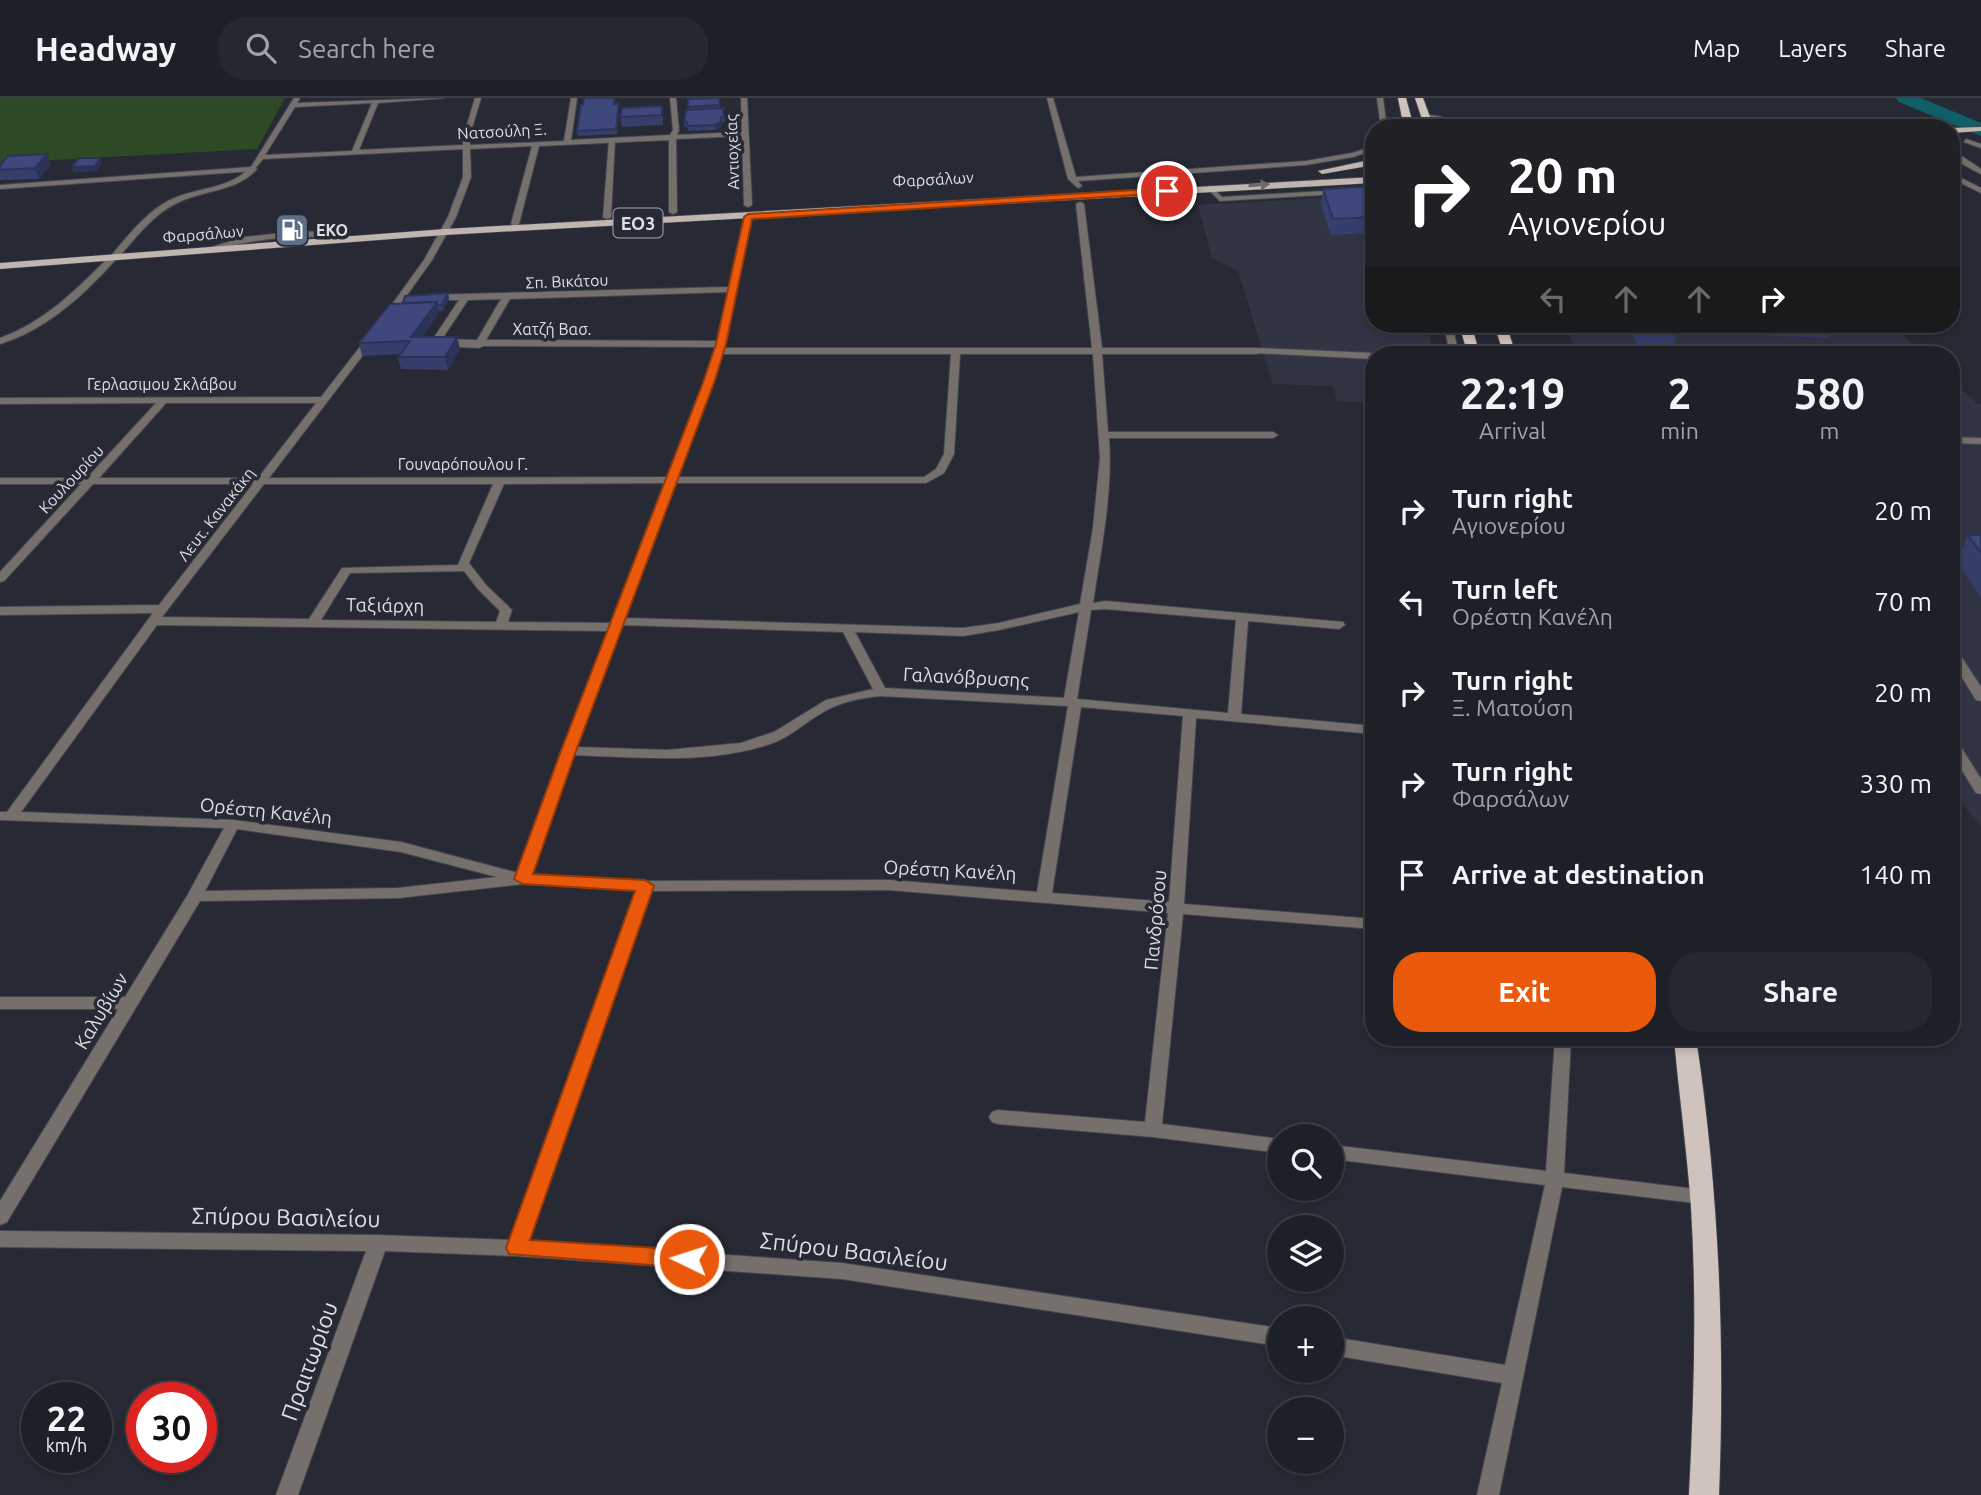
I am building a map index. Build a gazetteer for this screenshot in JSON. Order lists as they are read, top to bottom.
{
  "streets": {
    "main road": ["Φαρσάλων", "ΕΟ3"],
    "street": [
      "Νατσούλη Ξ.",
      "Αντιοχείας",
      "Σπ. Βικάτου",
      "Χατζή Βασ.",
      "Γερλασιμου Σκλάβου",
      "Γουναρόπουλου Γ.",
      "Κουλουρίου",
      "Λευτ. Κανακάκη",
      "Ταξιάρχη",
      "Γαλανόβρυσης",
      "Ορέστη Κανέλη",
      "Πανδρόσου",
      "Καλυβίων",
      "Σπύρου Βασιλείου",
      "Πραιτωρίου"
    ]
  },
  "crossings": [
    ["Νατσούλη Ξ.", "Αντιοχείας"],
    ["Νατσούλη Ξ.", "Λευτ. Κανακάκη"],
    ["Αντιοχείας", "Φαρσάλων"],
    ["Αντιοχείας", "Σπ. Βικάτου"],
    ["Αντιοχείας", "Χατζή Βασ."],
    ["Αντιοχείας", "Γουναρόπουλου Γ."],
    ["Αντιοχείας", "Ταξιάρχη"],
    ["Αντιοχείας", "Γαλανόβρυσης"],
    ["Αντιοχείας", "Ορέστη Κανέλη"],
    ["Φαρσάλων", "Λευτ. Κανακάκη"],
    ["Σπ. Βικάτου", "Χατζή Βασ."],
    ["Χατζή Βασ.", "Γουναρόπουλου Γ."],
    ["Γερλασιμου Σκλάβου", "Κουλουρίου"],
    ["Γερλασιμου Σκλάβου", "Λευτ. Κανακάκη"],
    ["Γουναρόπουλου Γ.", "Κουλουρίου"],
    ["Γουναρόπουλου Γ.", "Λευτ. Κανακάκη"],
    ["Λευτ. Κανακάκη", "Ταξιάρχη"],
    ["Λευτ. Κανακάκη", "Ορέστη Κανέλη"],
    ["Γαλανόβρυσης", "Πανδρόσου"],
    ["Ορέστη Κανέλη", "Πανδρόσου"],
    ["Ορέστη Κανέλη", "Καλυβίων"],
    ["Σπύρου Βασιλείου", "Πραιτωρίου"]
  ],
  "places": {
    "fuel station": ["EKO"]
  },
  "page": {
    "header": "Headway",
    "search": "Search here",
    "nav": ["Map", "Layers", "Share"],
    "turn": ["20 m", "Αγιονερίου"],
    "eta": [
      "22:19",
      "Arrival",
      "2",
      "min",
      "580",
      "m"
    ],
    "list": [
      {
        "name": "Turn right",
        "note": "Αγιονερίου",
        "value": "20 m"
      },
      {
        "name": "Turn left",
        "note": "Ορέστη Κανέλη",
        "value": "70 m"
      },
      {
        "name": "Turn right",
        "note": "Ξ. Ματούση",
        "value": "20 m"
      },
      {
        "name": "Turn right",
        "note": "Φαρσάλων",
        "value": "330 m"
      },
      {
        "name": "Arrive at destination",
        "value": "140 m"
      }
    ],
    "buttons": ["Exit", "Share"],
    "map_buttons": ["+", "−"],
    "speed": "22 km/h",
    "limit": "30"
  }
}
